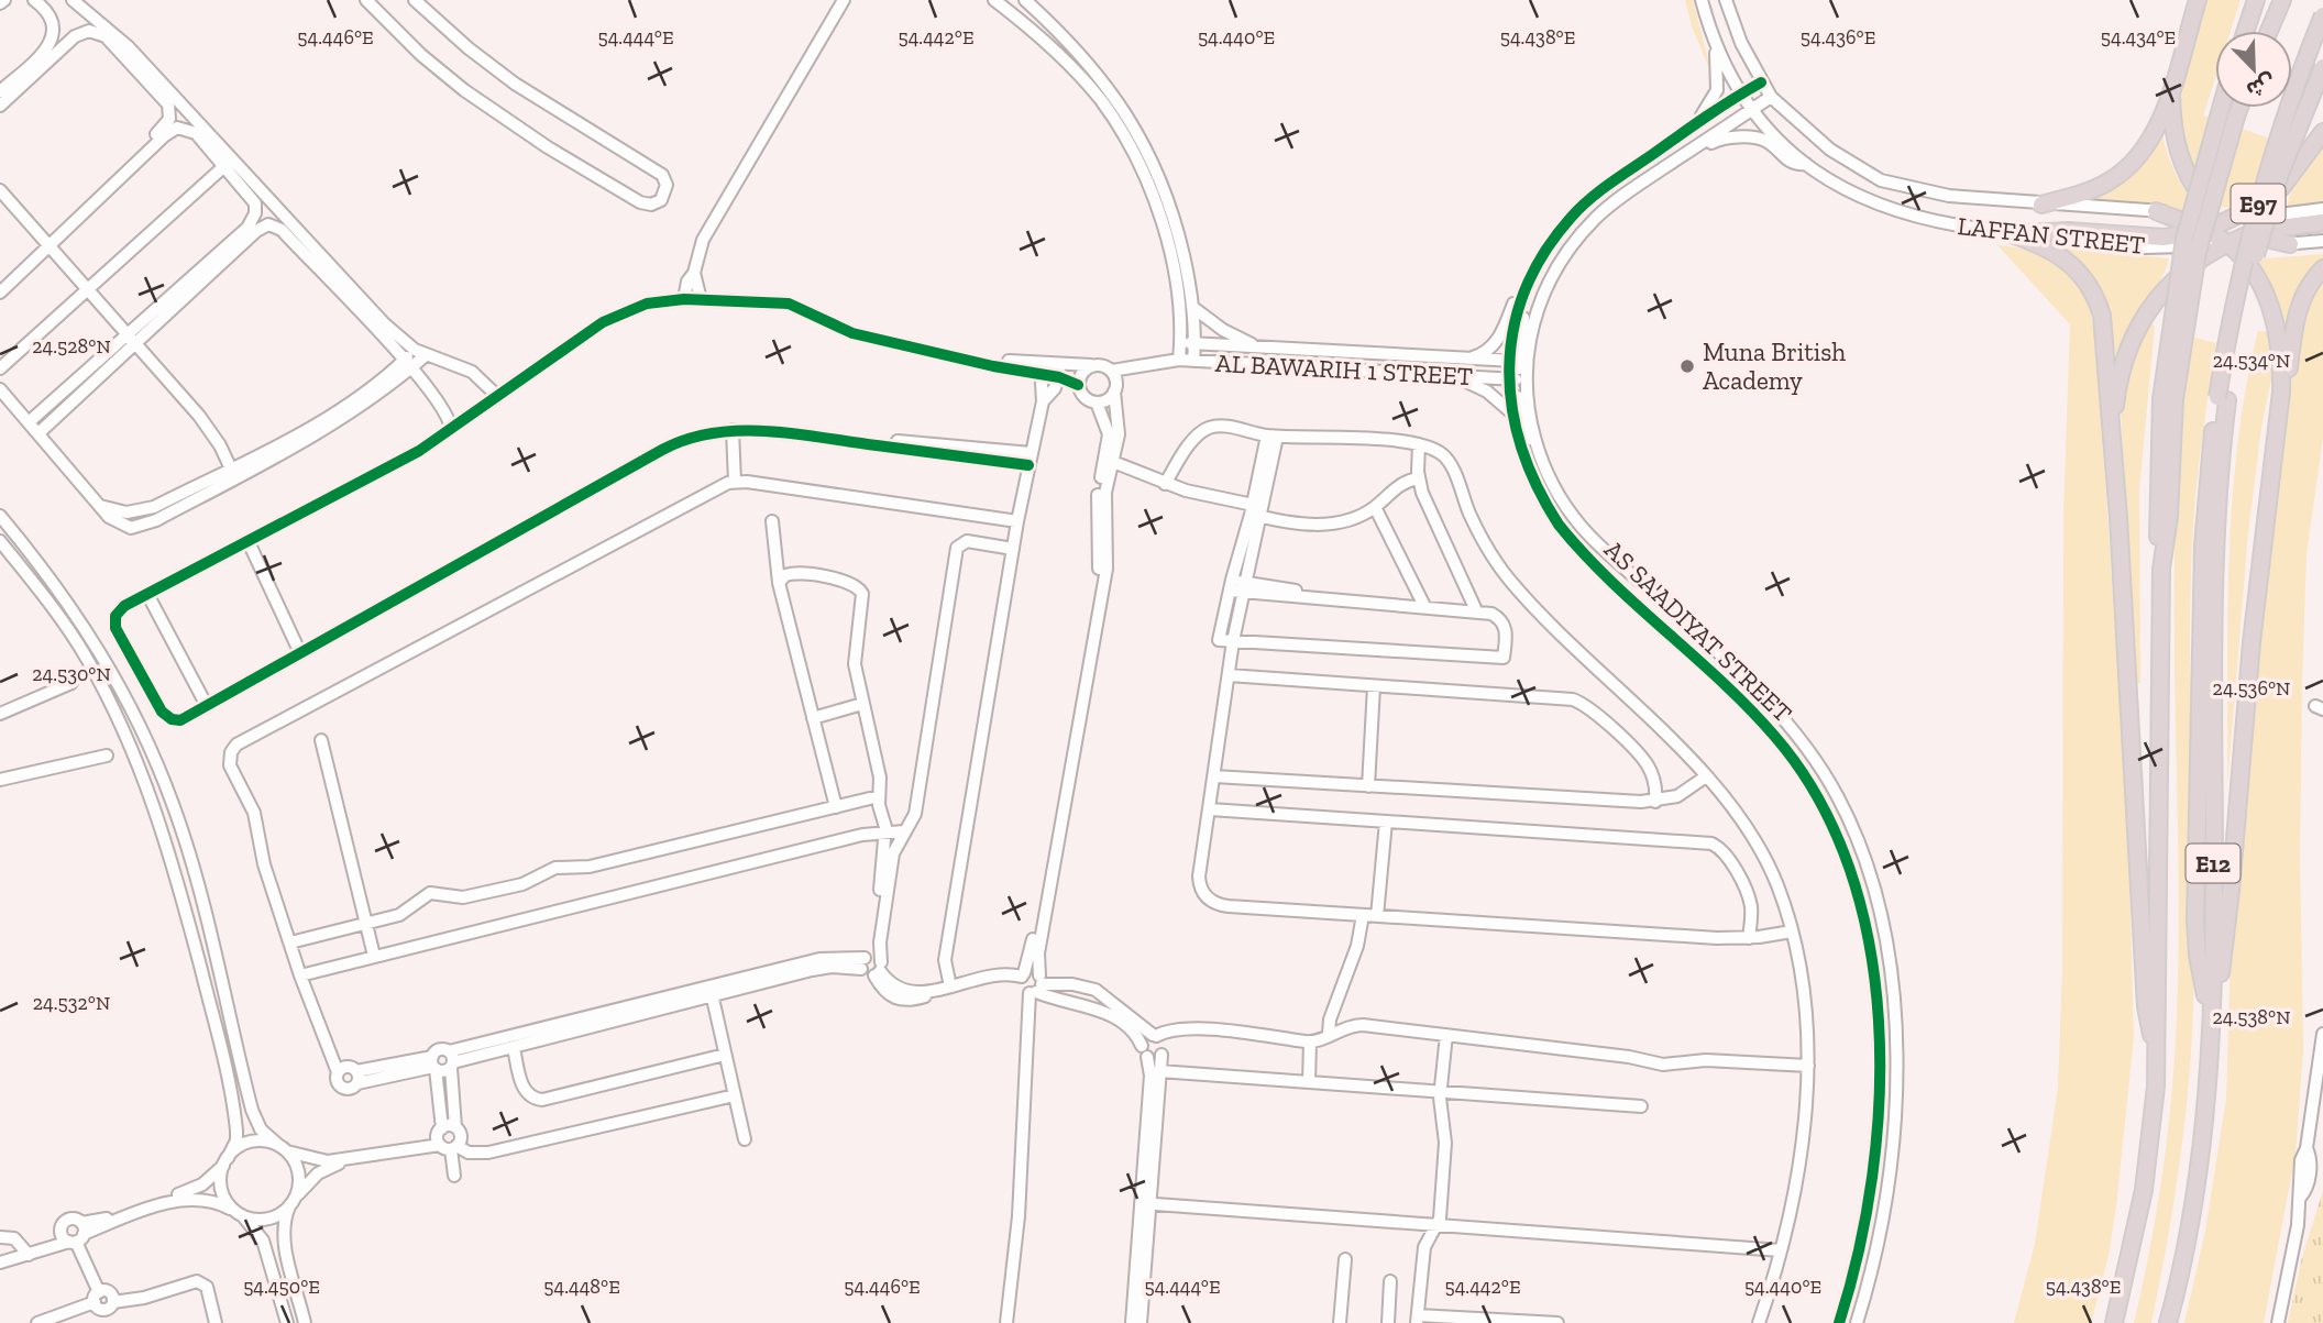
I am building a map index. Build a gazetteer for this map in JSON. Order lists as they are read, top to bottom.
{
  "streets": {
    "highway": ["E97", "E12"],
    "street": ["LAFFAN STREET", "AL BAWARIH 1 STREET", "AS SA'ADIYAT STREET"]
  },
  "crossings": [
    ["E97", "E12"],
    ["LAFFAN STREET", "AS SA'ADIYAT STREET"],
    ["AL BAWARIH 1 STREET", "AS SA'ADIYAT STREET"]
  ],
  "places": ["Muna British Academy"],
  "north": "bottom right",
  "coordinates": [
    "54.446°E",
    "54.444°E",
    "54.442°E",
    "54.440°E",
    "54.438°E",
    "54.436°E",
    "54.434°E",
    "24.528°N",
    "24.534°N",
    "24.530°N",
    "24.536°N",
    "24.532°N",
    "24.538°N",
    "54.450°E",
    "54.448°E"
  ]
}
